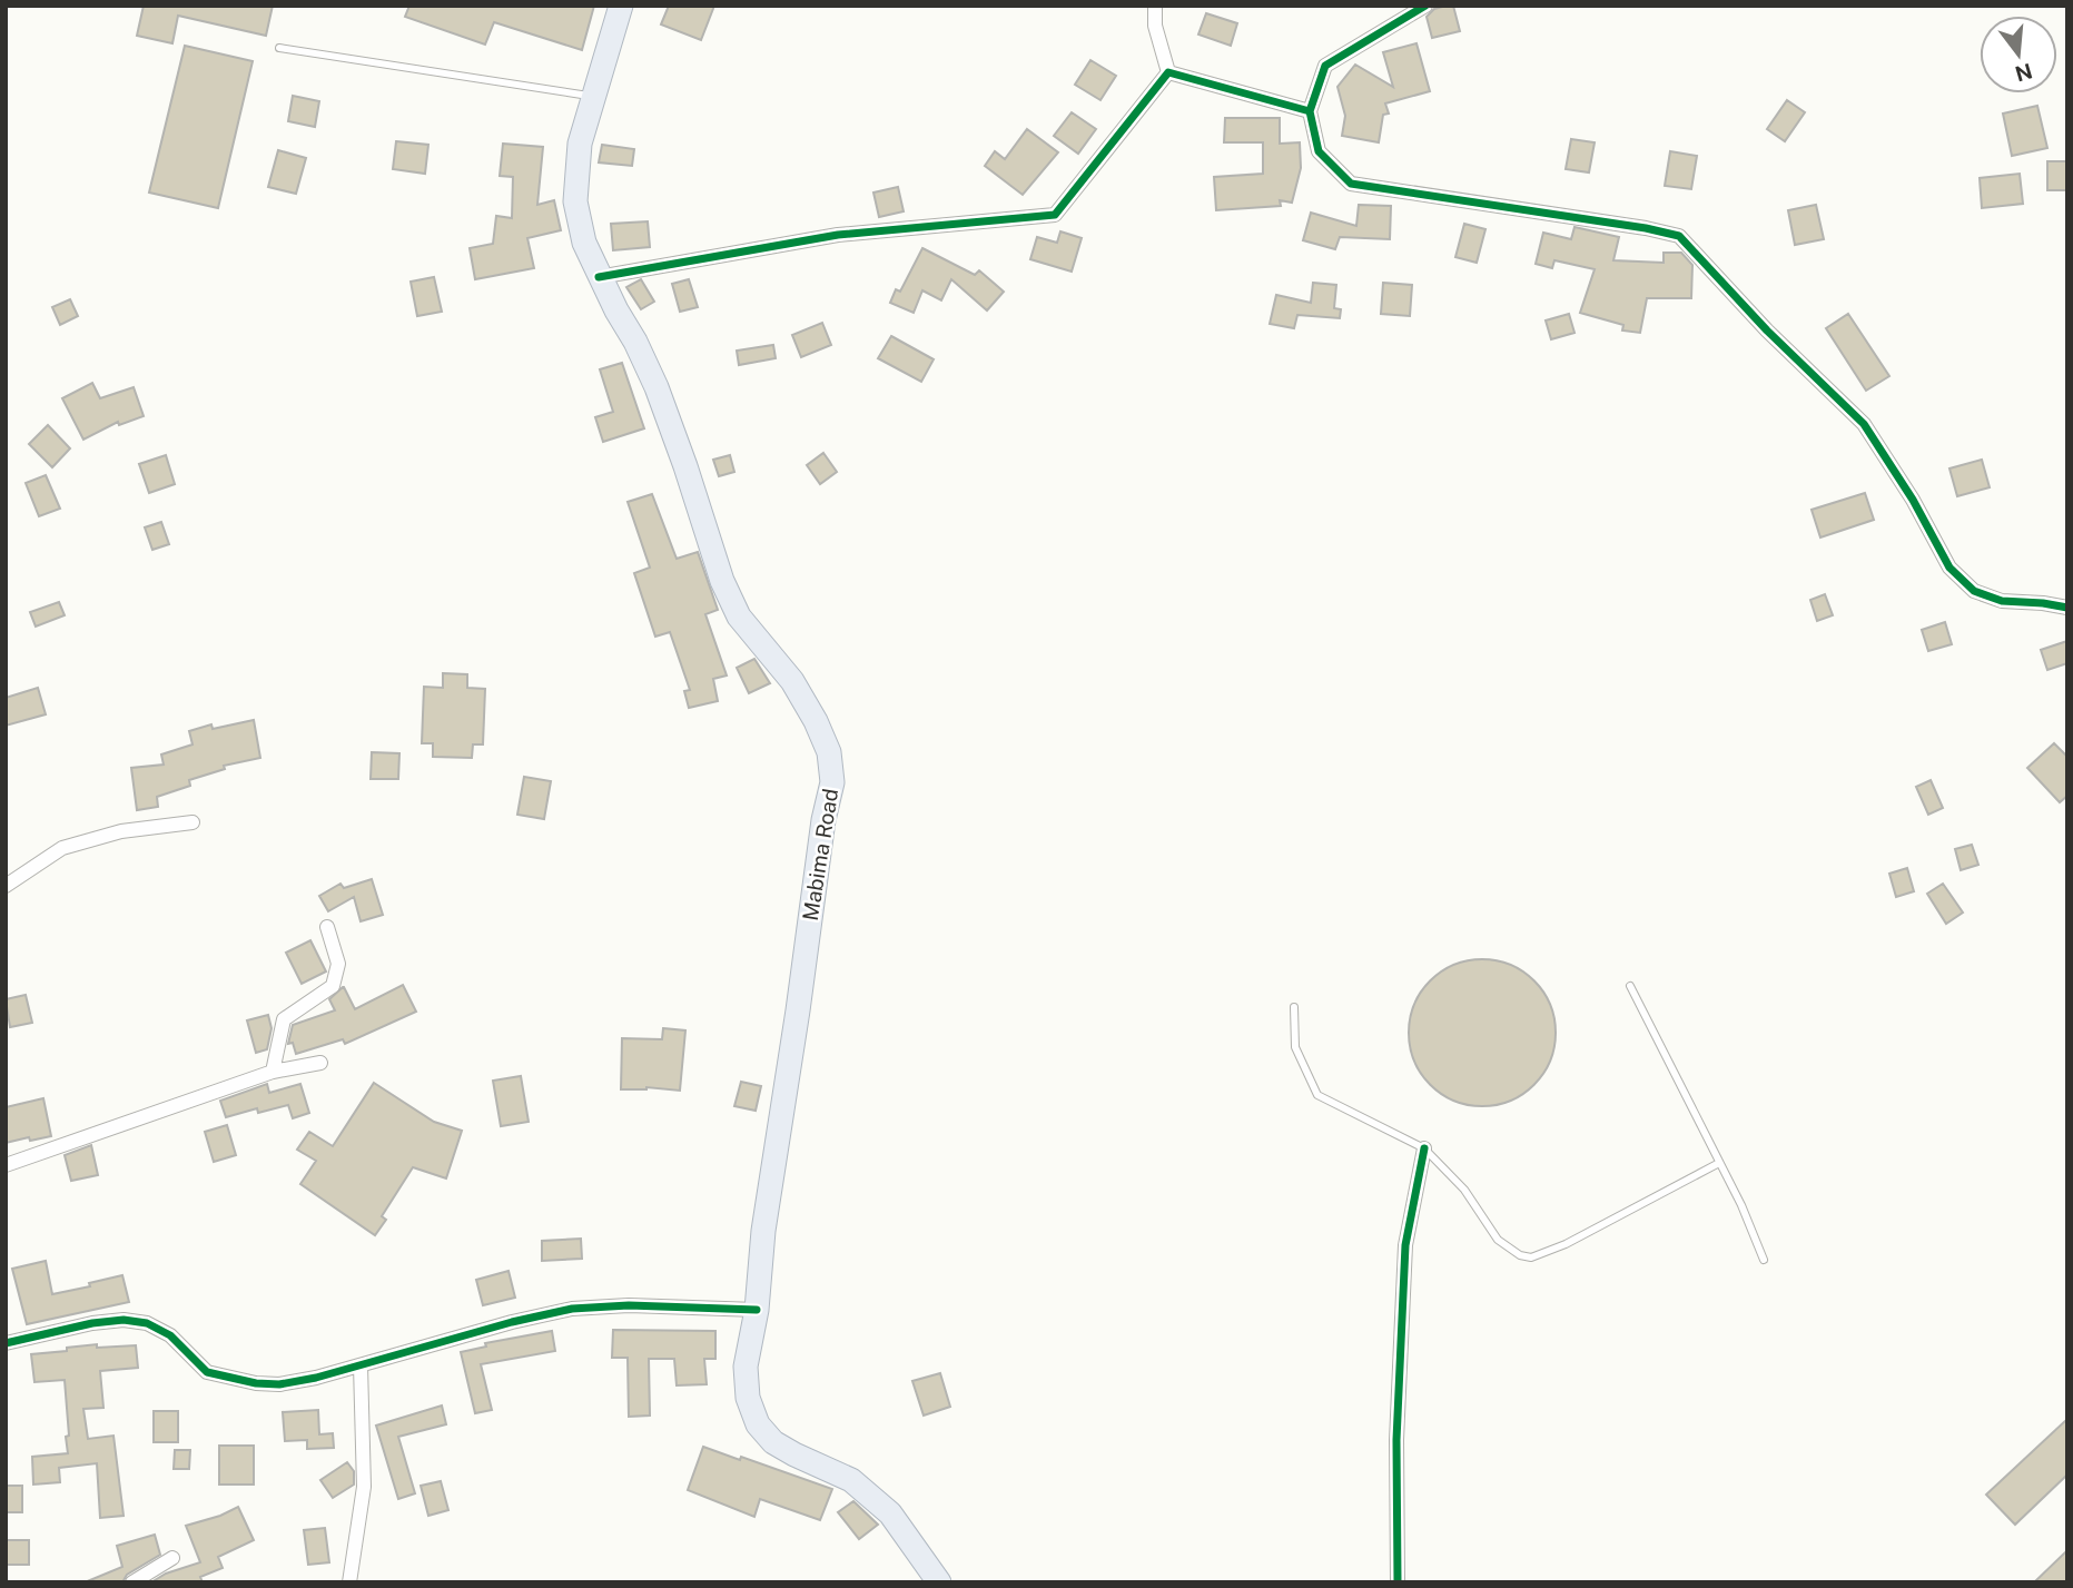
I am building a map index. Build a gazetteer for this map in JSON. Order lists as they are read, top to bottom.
{
  "streets": {
    "main road": ["Mabima Road"]
  },
  "north": "bottom"
}
